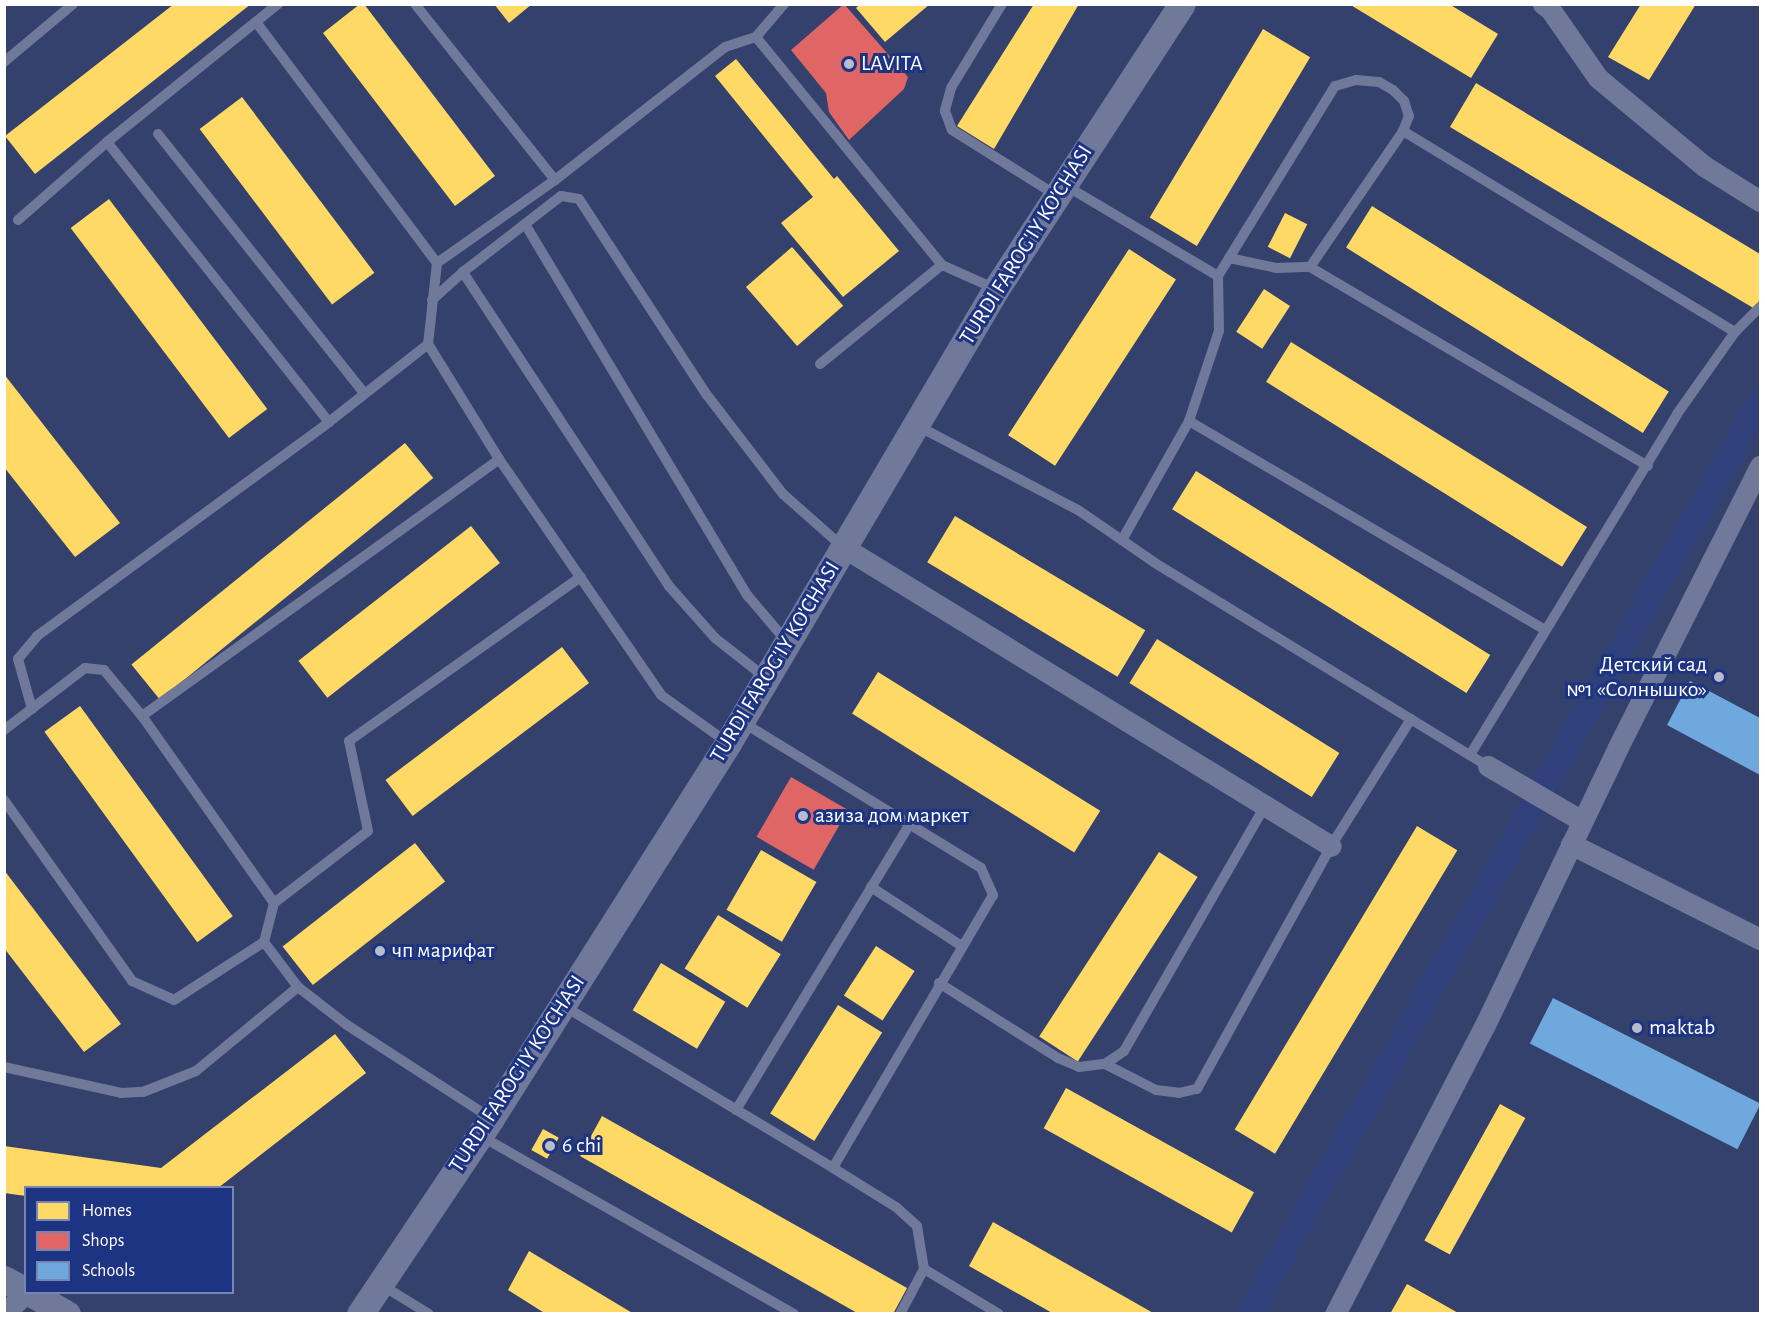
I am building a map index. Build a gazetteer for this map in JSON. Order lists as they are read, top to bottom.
{
  "streets": {
    "street": ["TURDI FAROG'IY KO'CHASI"]
  },
  "places": [
    "LAVITA",
    "Детский сад №1 «Солнышко»",
    "азиза дом маркет",
    "чп марифат",
    "maktab",
    "6 chi"
  ],
  "legend": ["Homes", "Shops", "Schools"]
}
